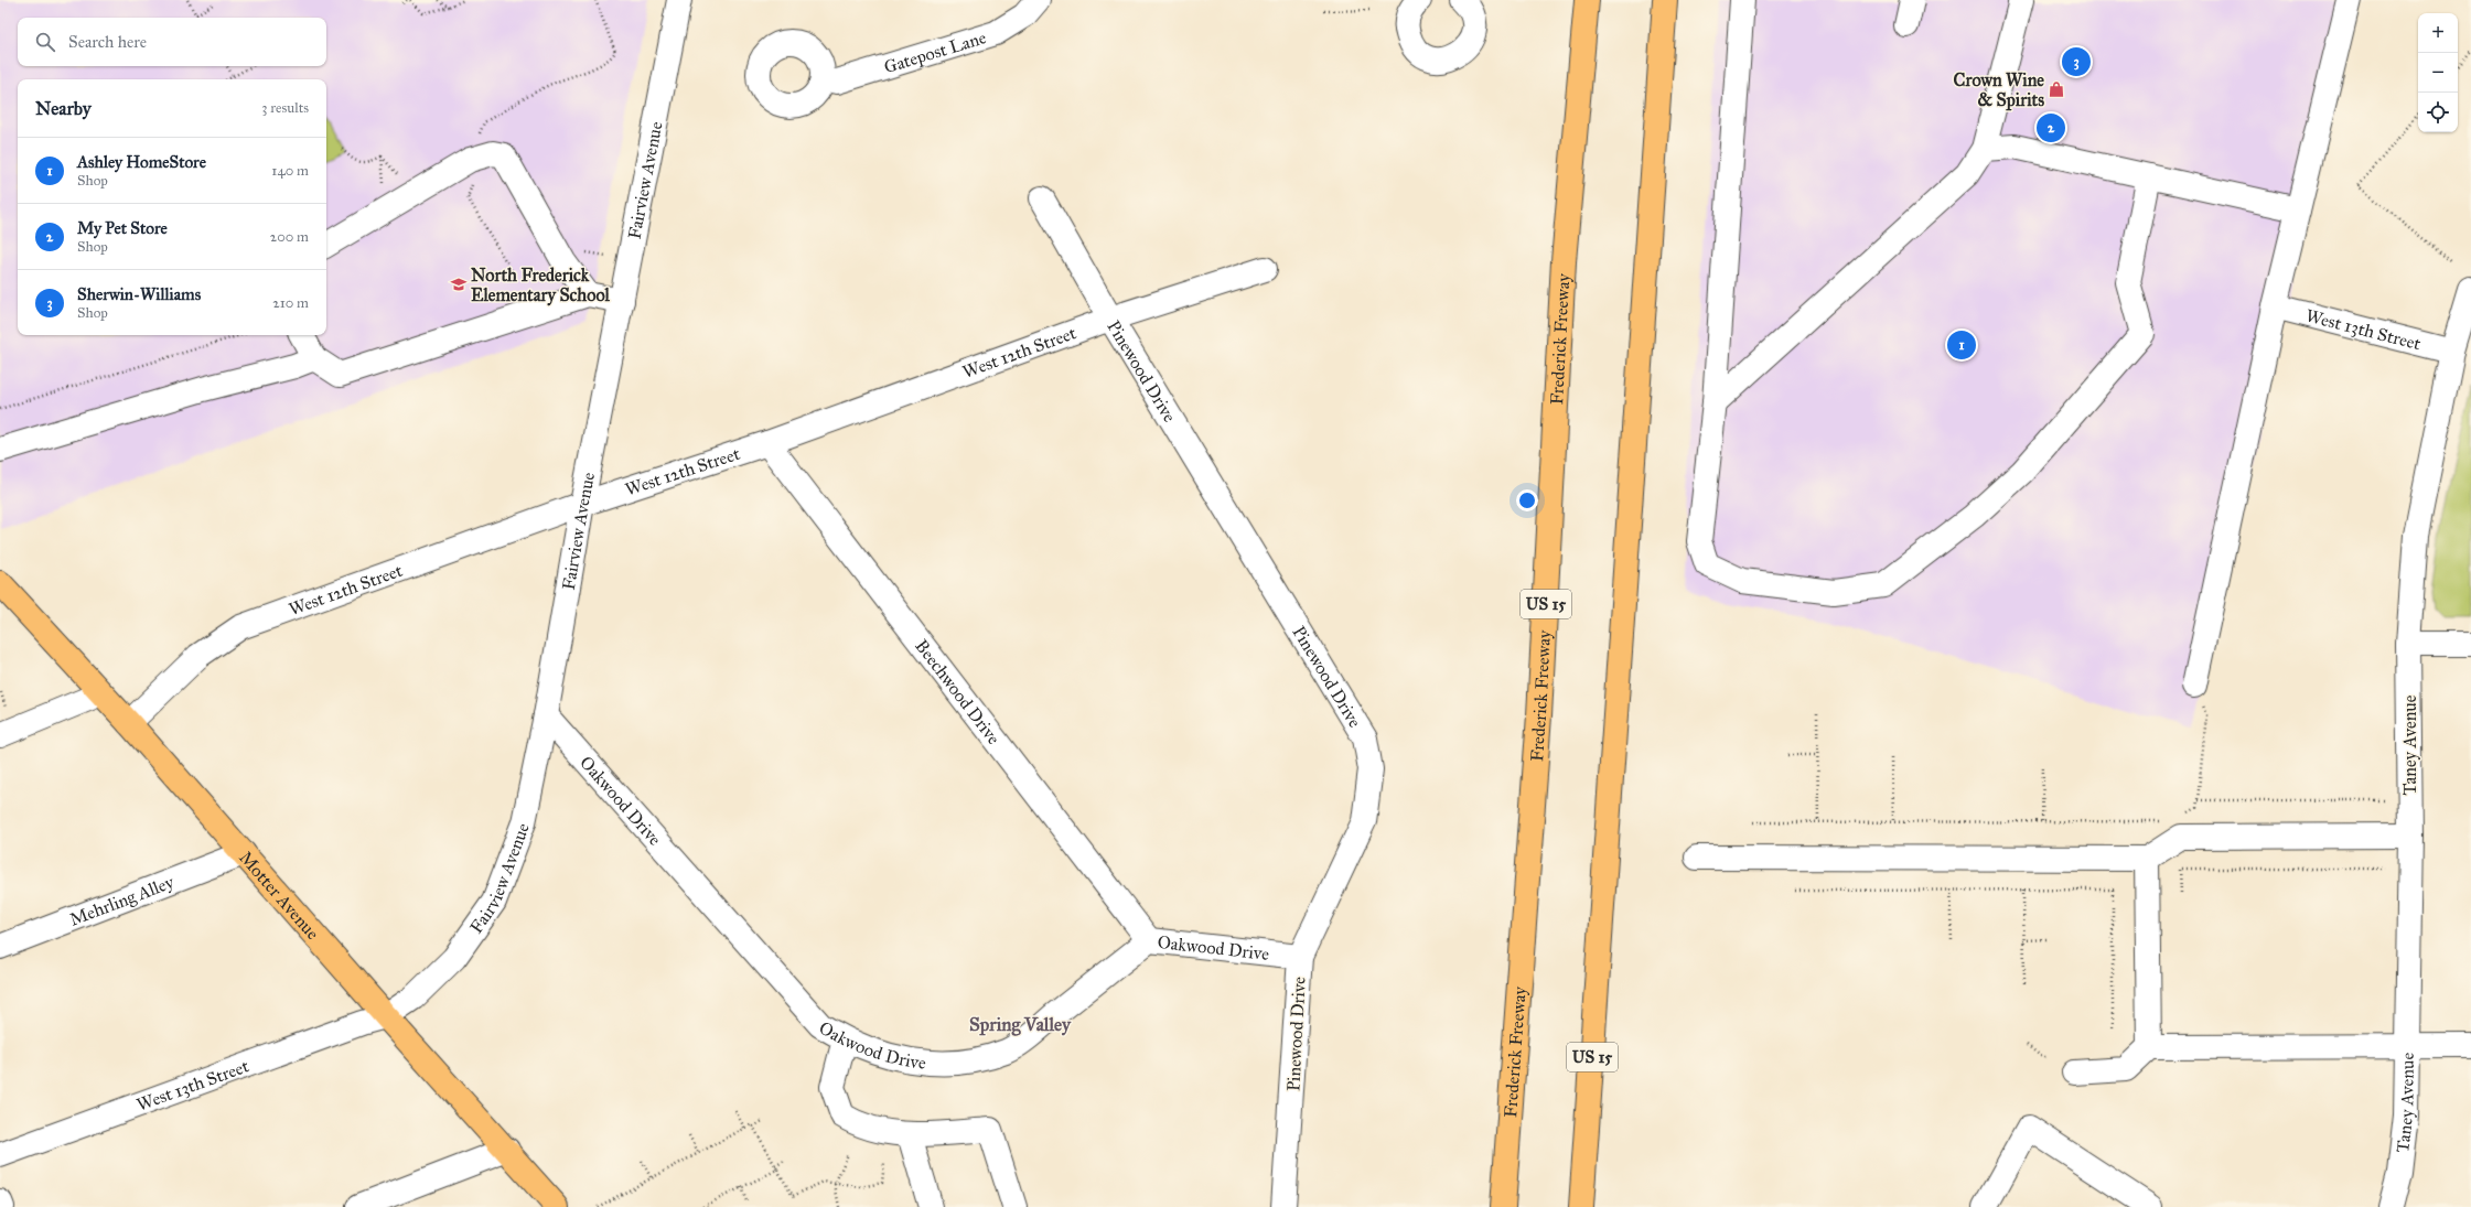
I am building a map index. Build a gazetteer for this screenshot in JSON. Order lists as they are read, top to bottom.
{
  "streets": {
    "main road": ["Frederick Freeway", "US 15", "Motter Avenue"],
    "street": [
      "Gatepost Lane",
      "Fairview Avenue",
      "West 13th Street",
      "West 12th Street",
      "Pinewood Drive",
      "Beechwood Drive",
      "Taney Avenue",
      "Oakwood Drive",
      "Mehrling Alley"
    ]
  },
  "crossings": [
    ["Fairview Avenue", "West 13th Street"],
    ["Fairview Avenue", "West 12th Street"],
    ["Fairview Avenue", "Oakwood Drive"],
    ["Fairview Avenue", "Motter Avenue"],
    ["West 13th Street", "Taney Avenue"],
    ["West 13th Street", "Motter Avenue"],
    ["West 12th Street", "Pinewood Drive"],
    ["West 12th Street", "Beechwood Drive"],
    ["West 12th Street", "Motter Avenue"],
    ["Pinewood Drive", "Oakwood Drive"],
    ["Beechwood Drive", "Oakwood Drive"],
    ["Motter Avenue", "Mehrling Alley"]
  ],
  "districts": ["Spring Valley"],
  "places": {
    "shop": ["Crown Wine & Spirits"],
    "school or university": ["North Frederick Elementary School"]
  },
  "page": {
    "map_buttons": ["+", "−"],
    "search": "Search here",
    "pins": ["3", "2", "1"],
    "heading": ["Nearby", "3 results"],
    "list": [
      {
        "mark": "1",
        "name": "Ashley HomeStore",
        "note": "Shop",
        "value": "140 m"
      },
      {
        "mark": "2",
        "name": "My Pet Store",
        "note": "Shop",
        "value": "200 m"
      },
      {
        "mark": "3",
        "name": "Sherwin-Williams",
        "note": "Shop",
        "value": "210 m"
      }
    ]
  }
}
